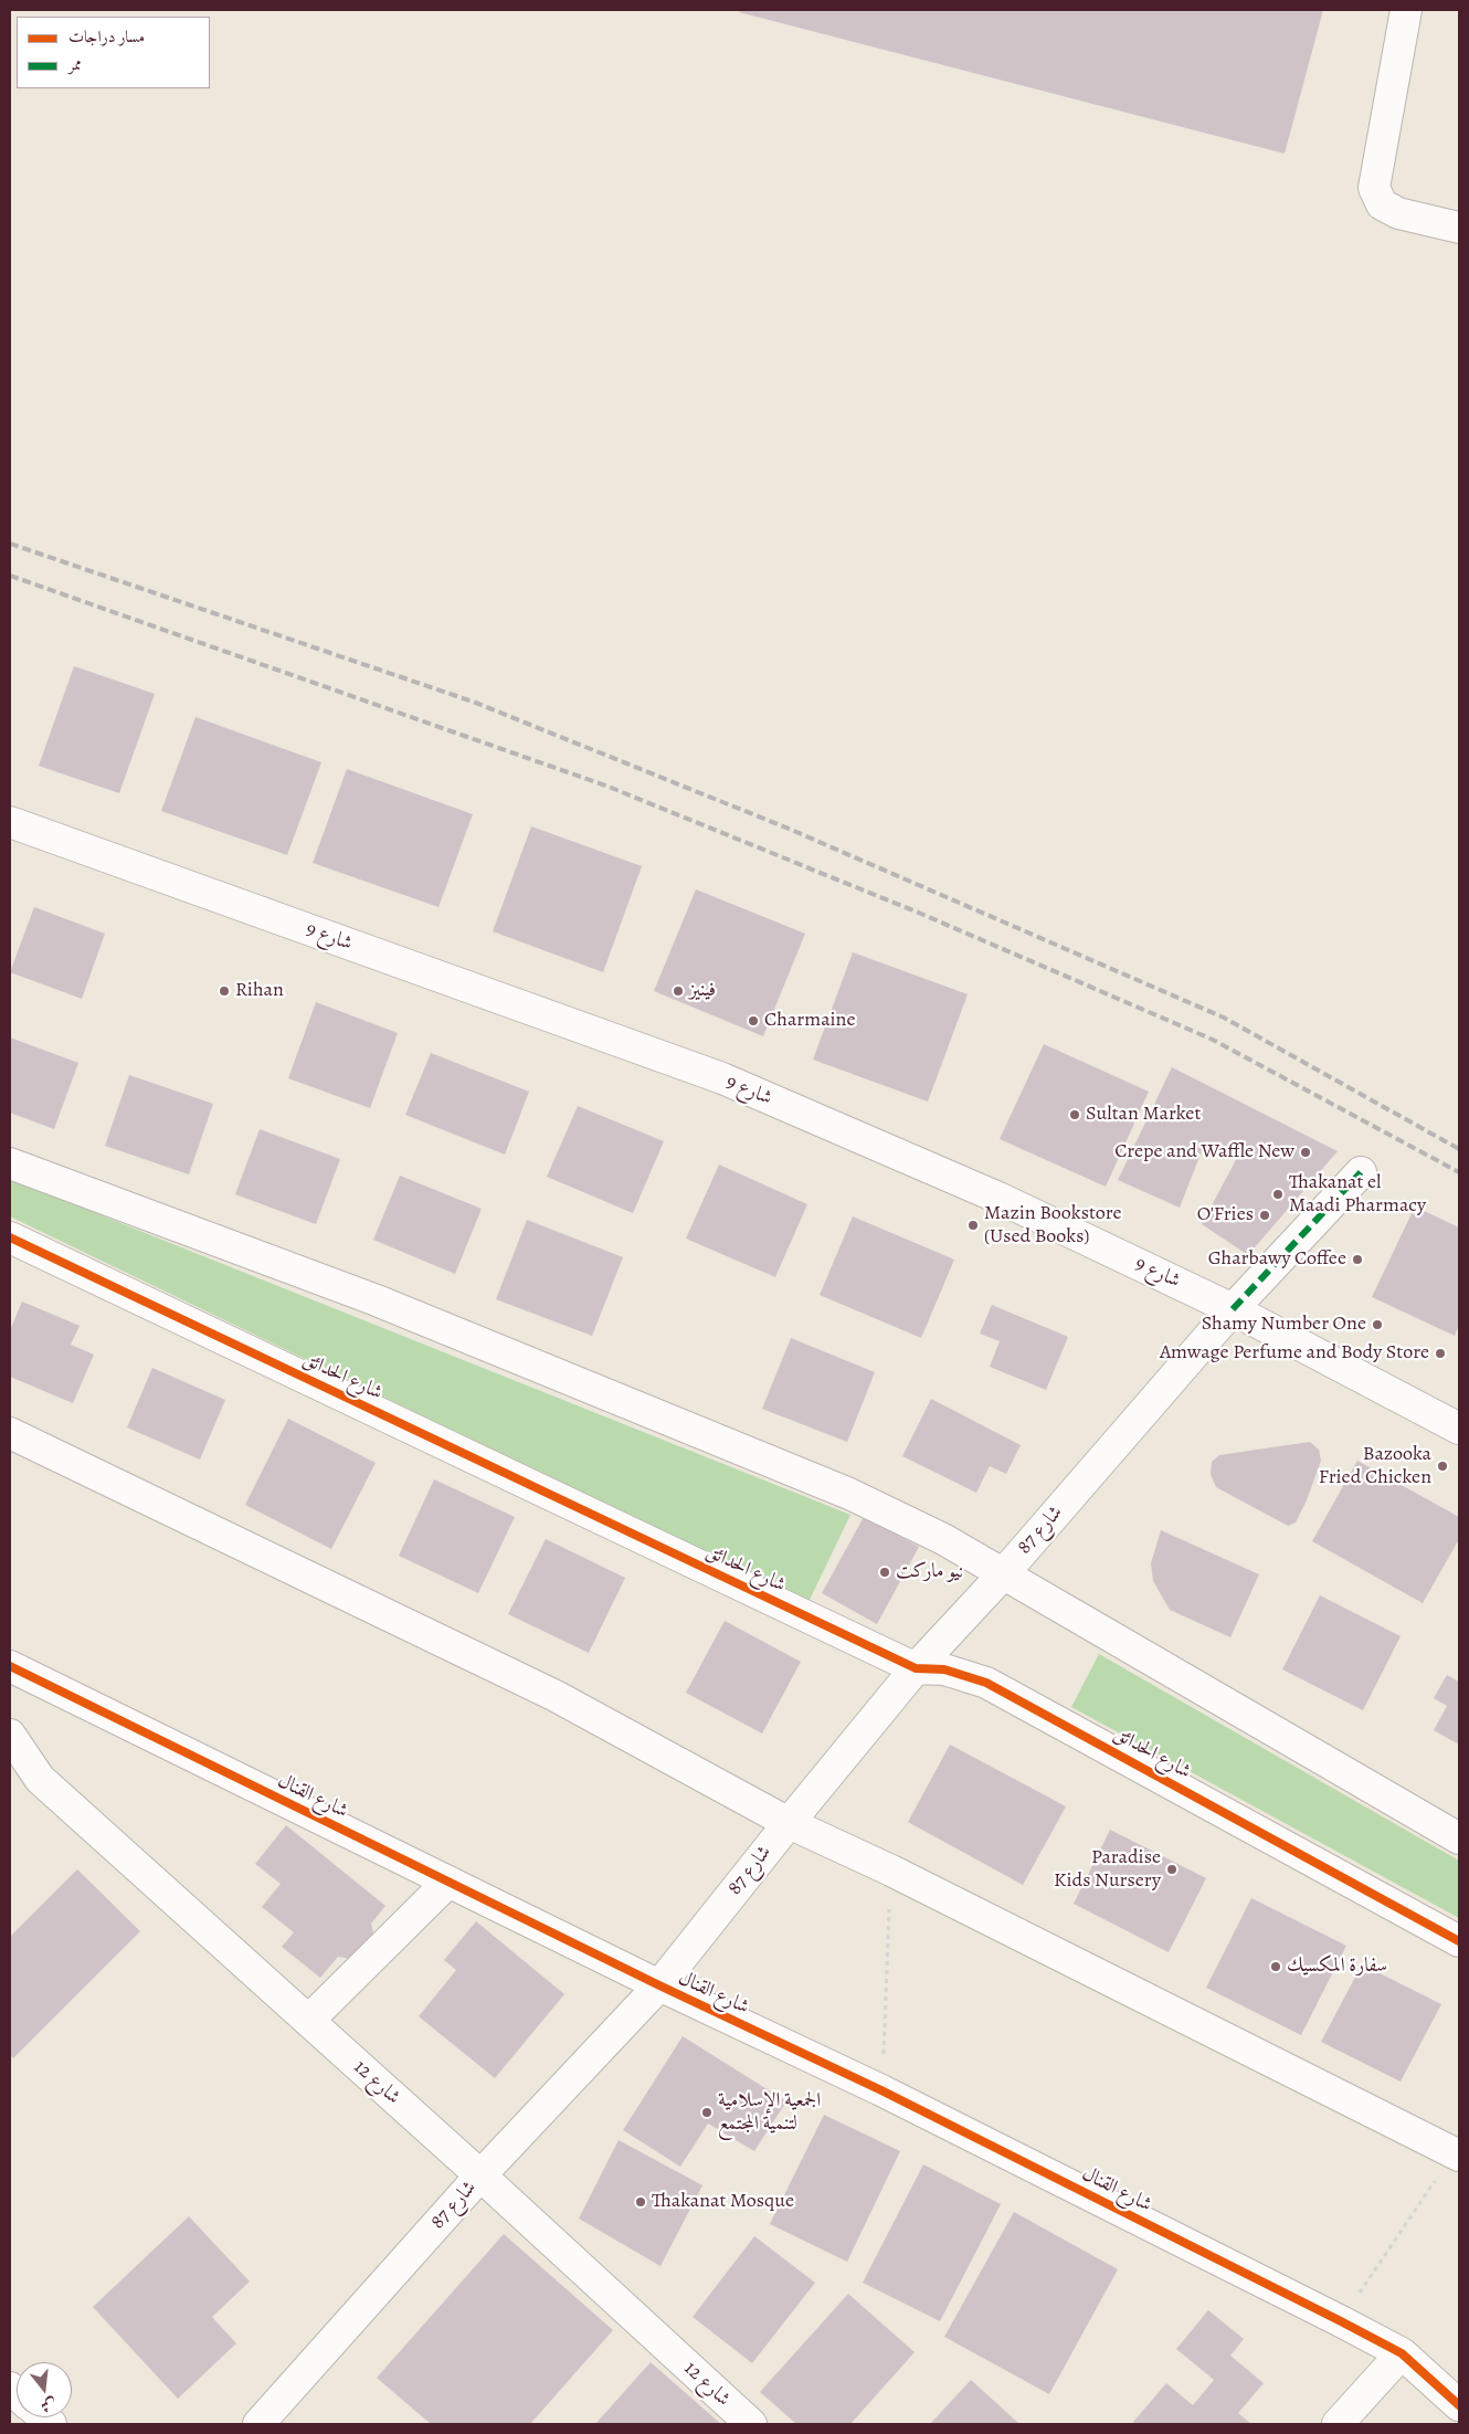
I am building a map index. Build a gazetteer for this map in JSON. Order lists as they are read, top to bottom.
{
  "streets": {
    "street": [
      "شارع 9",
      "شارع الحدائق",
      "شارع 87",
      "شارع القنال",
      "شارع 12"
    ]
  },
  "crossings": [
    ["شارع 9", "شارع 87"],
    ["شارع الحدائق", "شارع 87"],
    ["شارع 87", "شارع القنال"],
    ["شارع 87", "شارع 12"]
  ],
  "places": [
    "Rihan",
    "فينيز",
    "Charmaine",
    "Sultan Market",
    "Crepe and Waffle New",
    "Thakanat el Maadi Pharmacy",
    "O'Fries",
    "Mazin Bookstore (Used Books)",
    "Gharbawy Coffee",
    "Shamy Number One",
    "Amwage Perfume and Body Store",
    "Bazooka Fried Chicken",
    "نيو ماركت",
    "Paradise Kids Nursery",
    "سفارة المكسيك",
    "الجمعية الإسلامية لتنمية المجتمع",
    "Thakanat Mosque"
  ],
  "legend": ["مسار دراجات", "ممر"],
  "north": "bottom"
}
